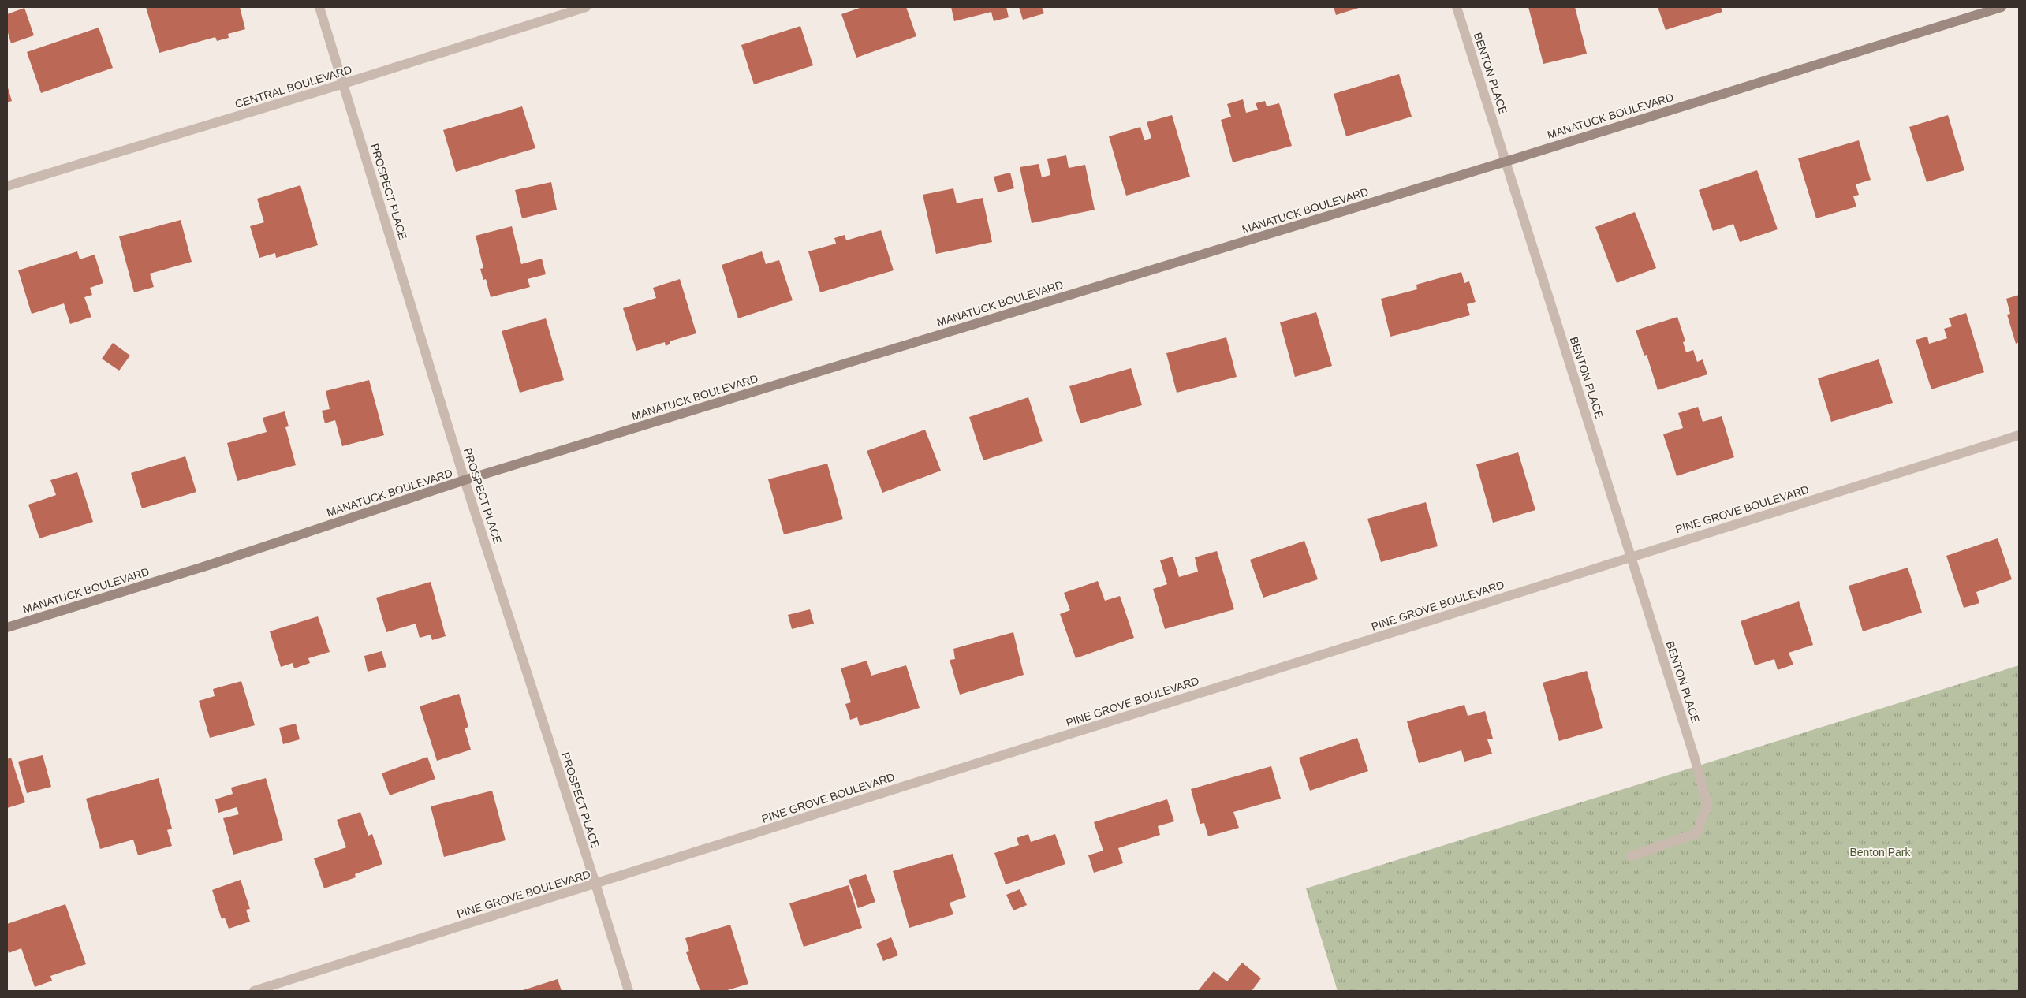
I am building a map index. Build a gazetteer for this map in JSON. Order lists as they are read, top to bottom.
{
  "streets": {
    "street": [
      "BENTON PLACE",
      "CENTRAL BOULEVARD",
      "MANATUCK BOULEVARD",
      "PROSPECT PLACE",
      "PINE GROVE BOULEVARD"
    ]
  },
  "crossings": [
    ["BENTON PLACE", "MANATUCK BOULEVARD"],
    ["BENTON PLACE", "PINE GROVE BOULEVARD"],
    ["CENTRAL BOULEVARD", "PROSPECT PLACE"],
    ["MANATUCK BOULEVARD", "PROSPECT PLACE"],
    ["PROSPECT PLACE", "PINE GROVE BOULEVARD"]
  ],
  "parks": ["Benton Park"]
}
